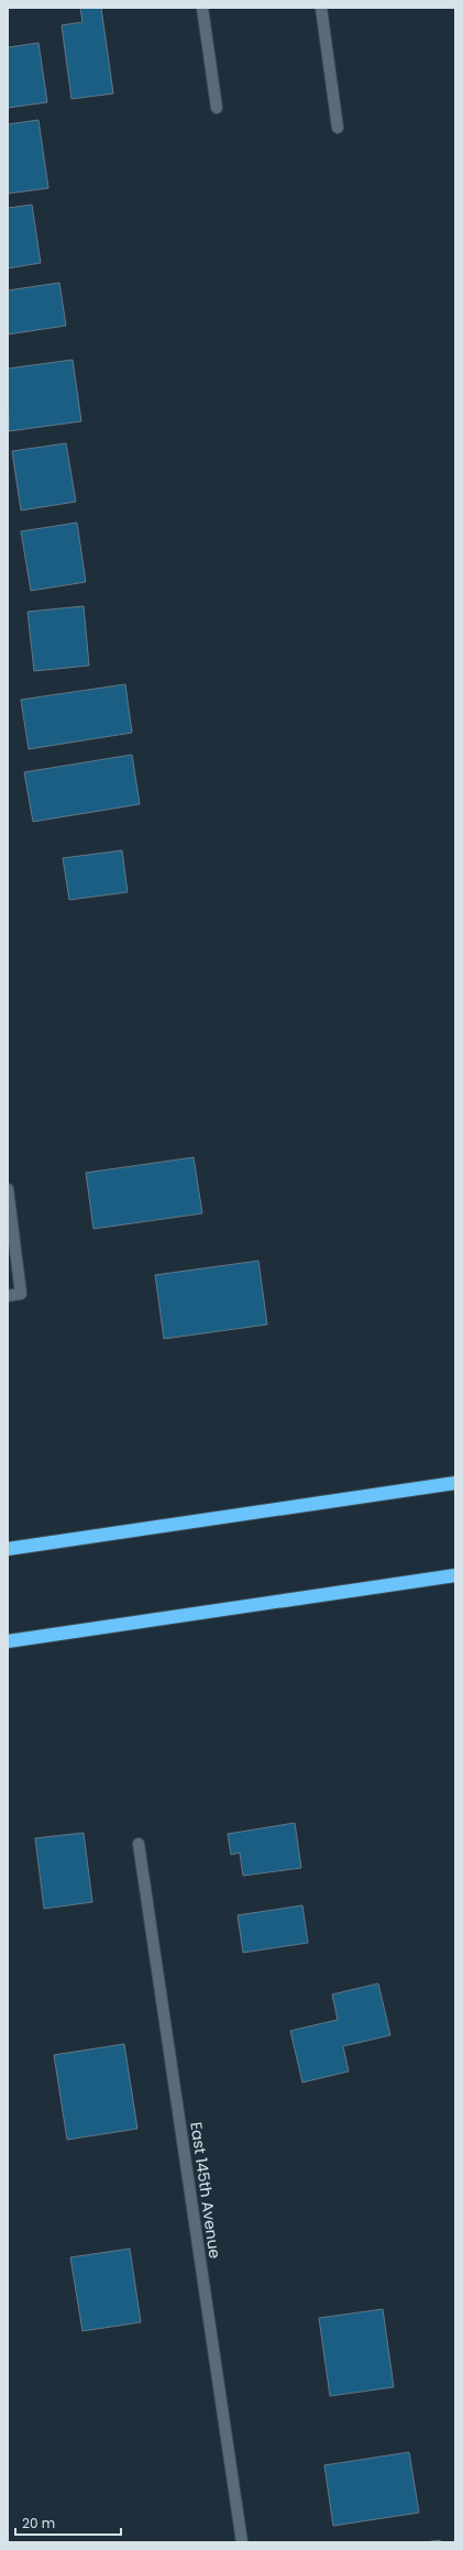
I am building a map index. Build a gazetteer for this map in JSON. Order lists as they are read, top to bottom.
{
  "streets": {
    "street": ["East 145th Avenue"]
  },
  "scale_bar": "20 m"
}
